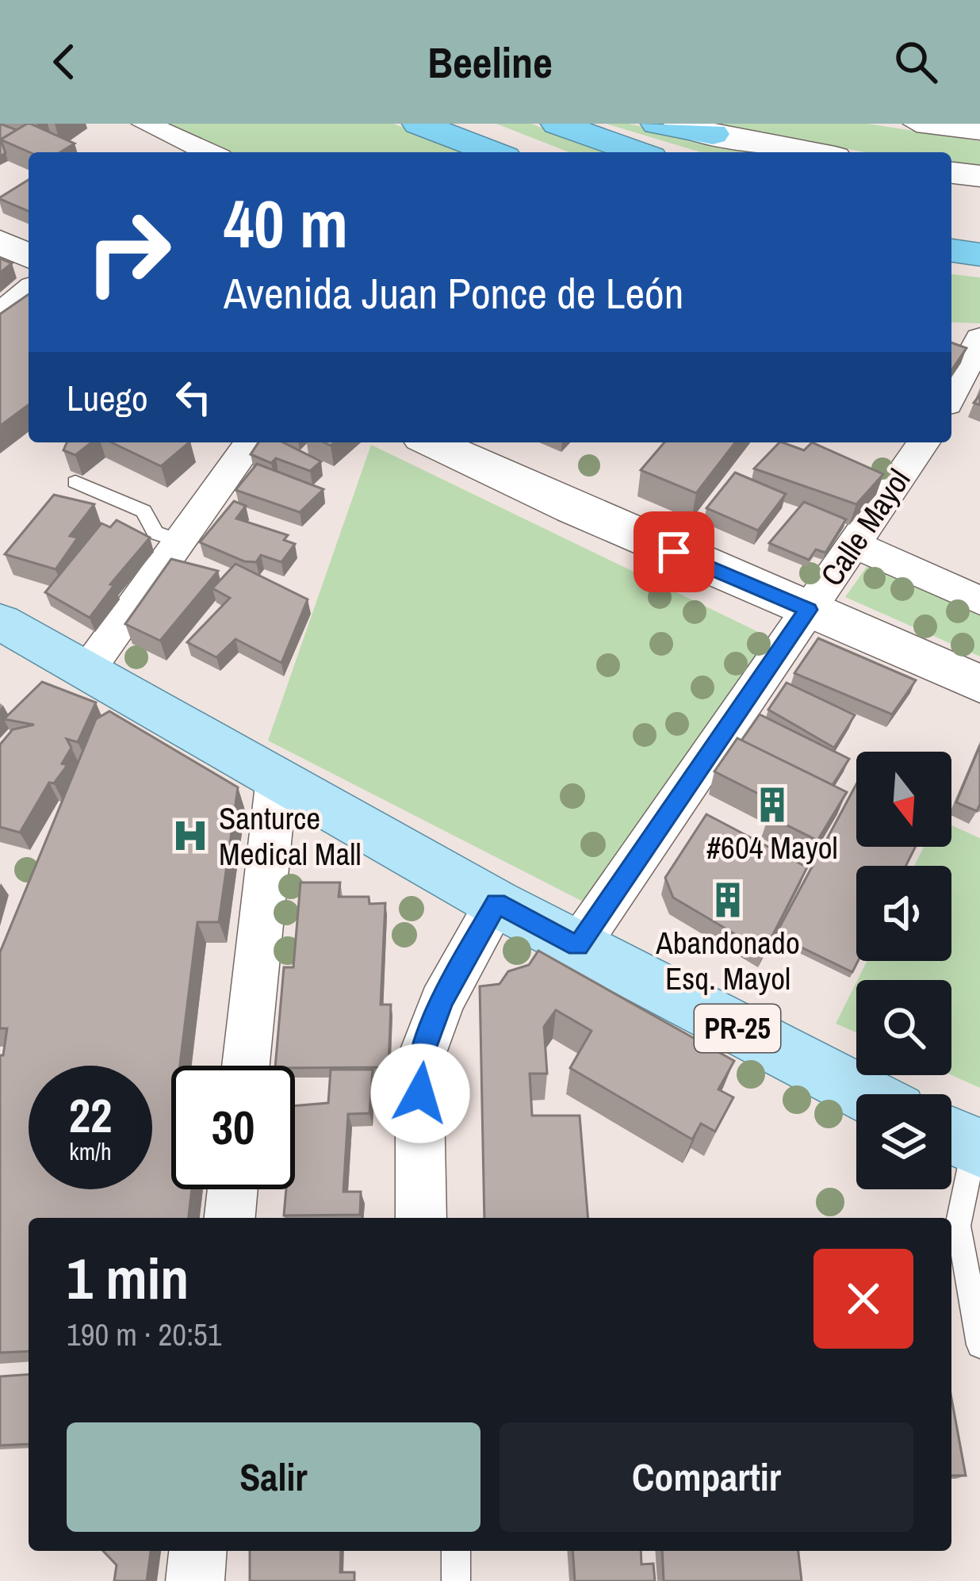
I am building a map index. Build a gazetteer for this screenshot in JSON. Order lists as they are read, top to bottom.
{
  "streets": {
    "main road": ["PR-25"],
    "street": ["Calle Mayol"]
  },
  "crossings": [
    ["Calle Mayol", "PR-25"]
  ],
  "places": {
    "building": ["#604 Mayol", "Abandonado Esq. Mayol"],
    "hospital": ["Santurce Medical Mall"]
  },
  "north": "bottom",
  "page": {
    "header": "Beeline",
    "turn": ["40 m", "Avenida Juan Ponce de León"],
    "then": "Luego",
    "speed": "22 km/h",
    "limit": "30",
    "heading": ["1 min", "190 m · 20:51"],
    "buttons": ["Salir", "Compartir"]
  }
}
